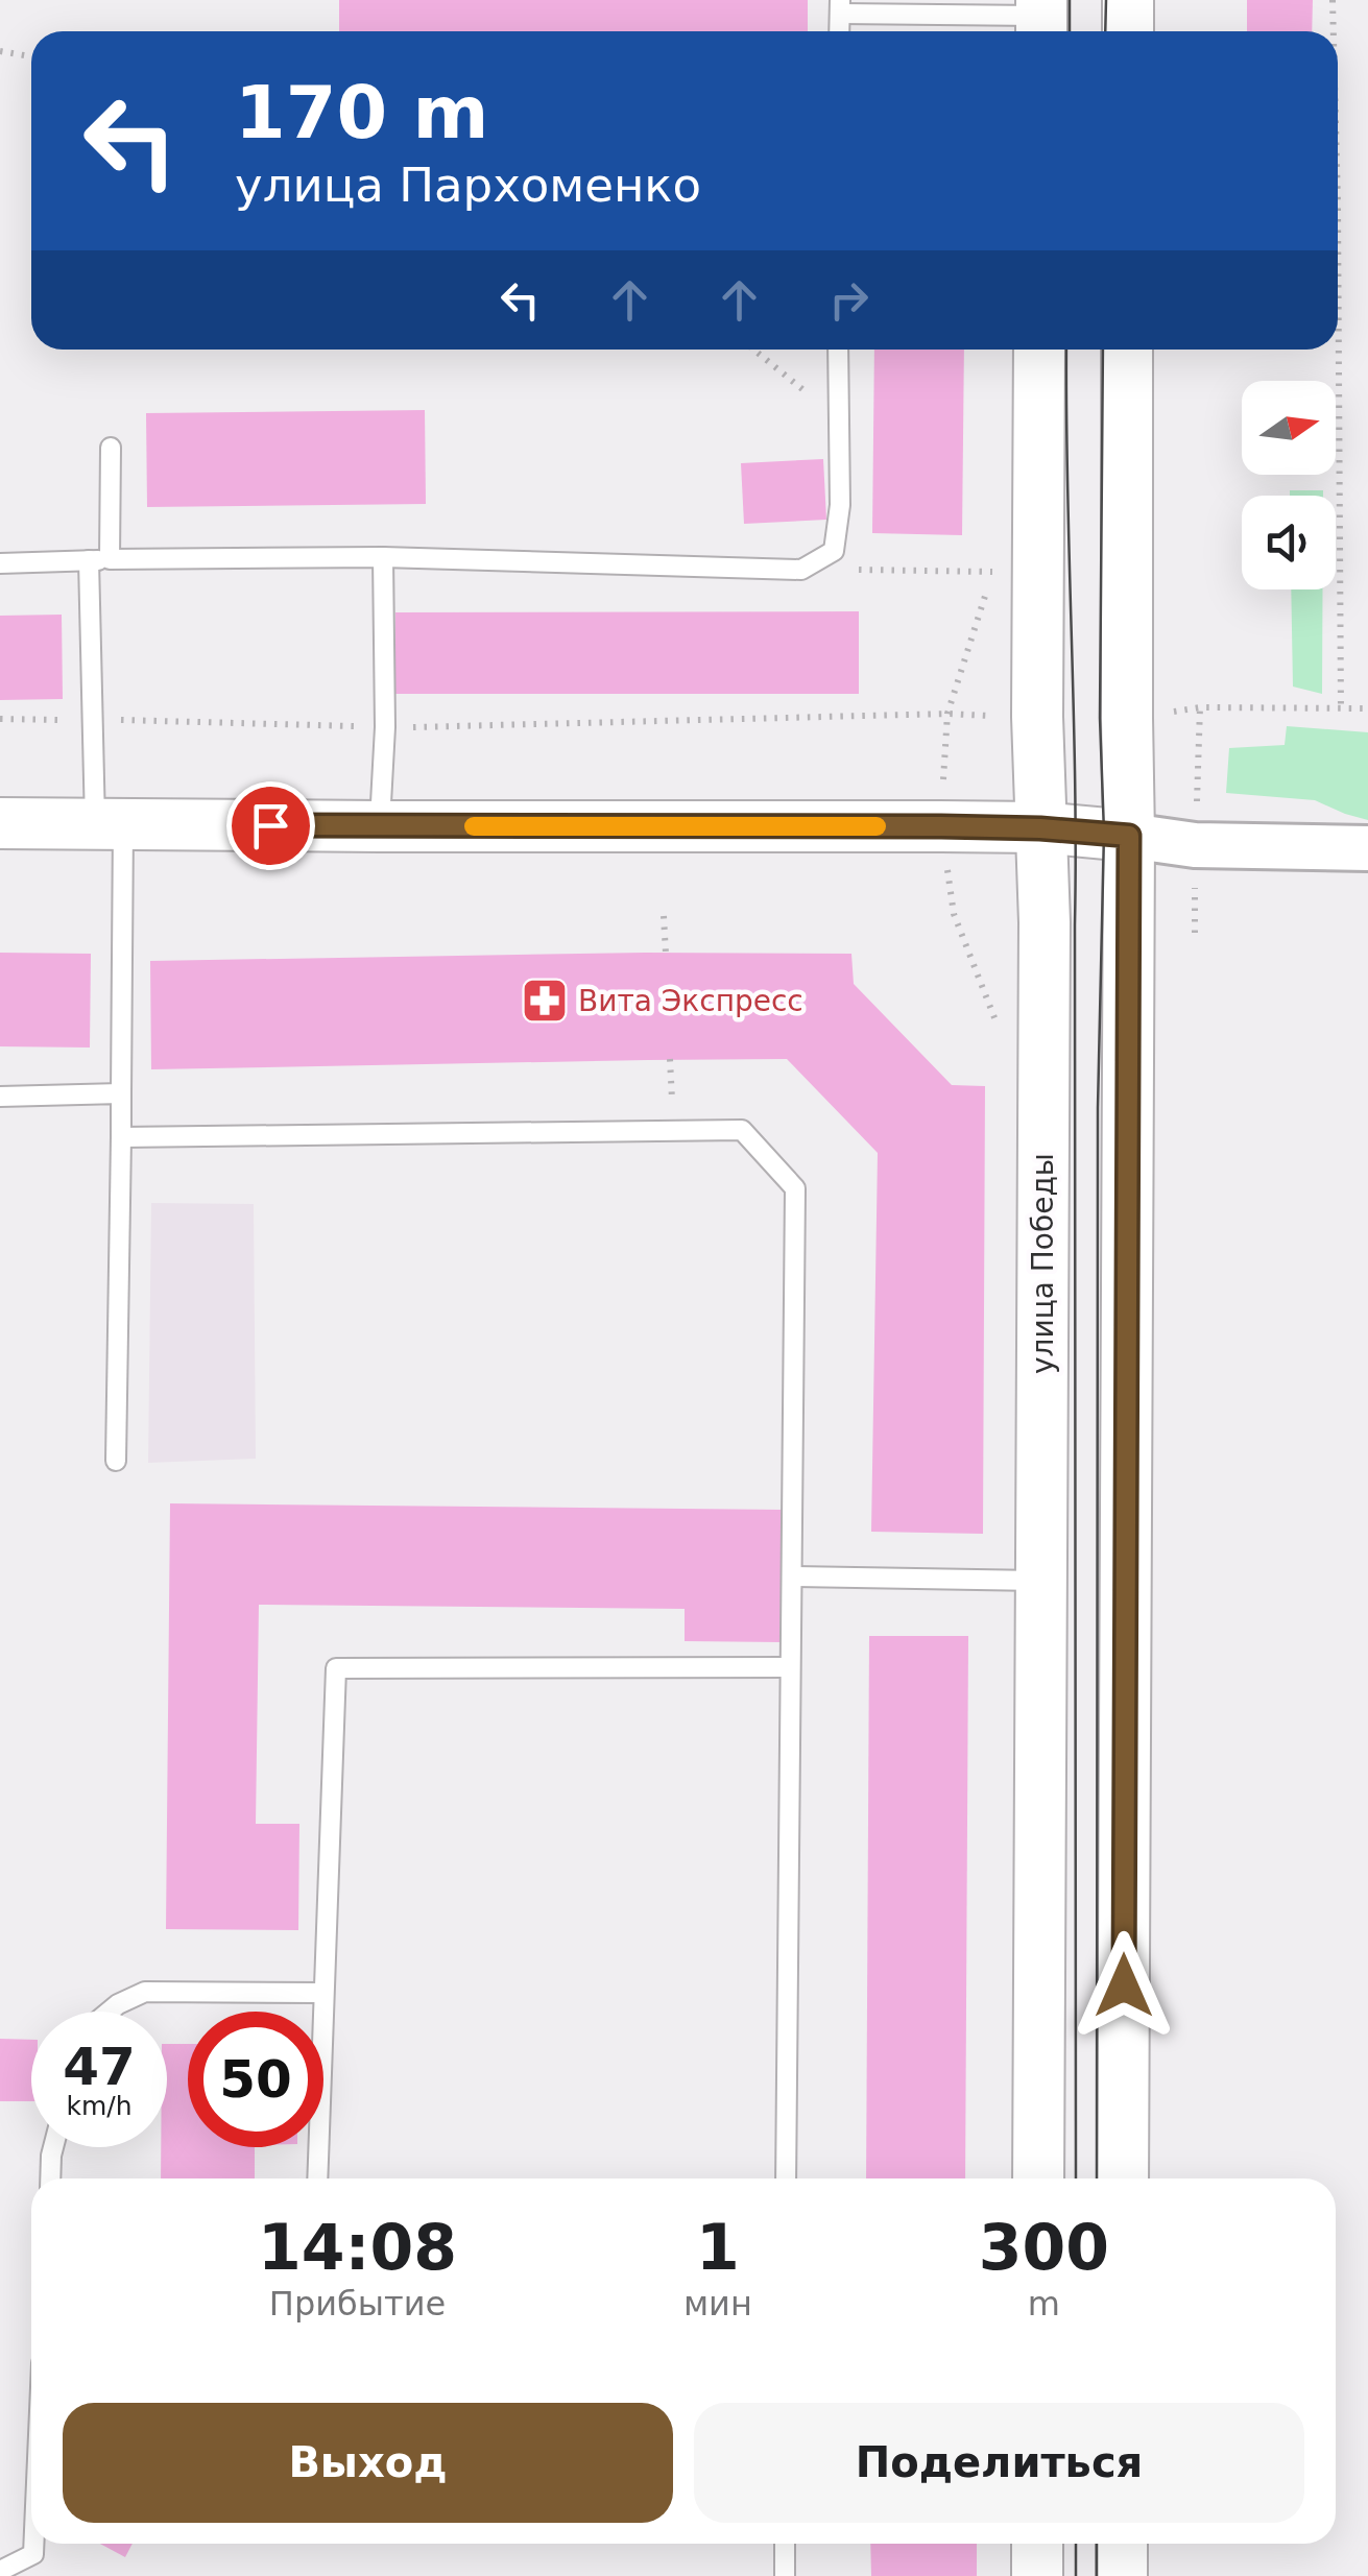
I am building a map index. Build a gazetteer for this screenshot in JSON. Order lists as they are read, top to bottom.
{
  "streets": {
    "main road": ["улица Победы"]
  },
  "places": {
    "pharmacy": ["Вита Экспресс"]
  },
  "north": "right",
  "page": {
    "turn": ["170 m", "улица Пархоменко"],
    "speed": "47 km/h",
    "limit": "50",
    "eta": [
      "14:08",
      "Прибытие",
      "1",
      "мин",
      "300",
      "m"
    ],
    "buttons": ["Выход", "Поделиться"]
  }
}
